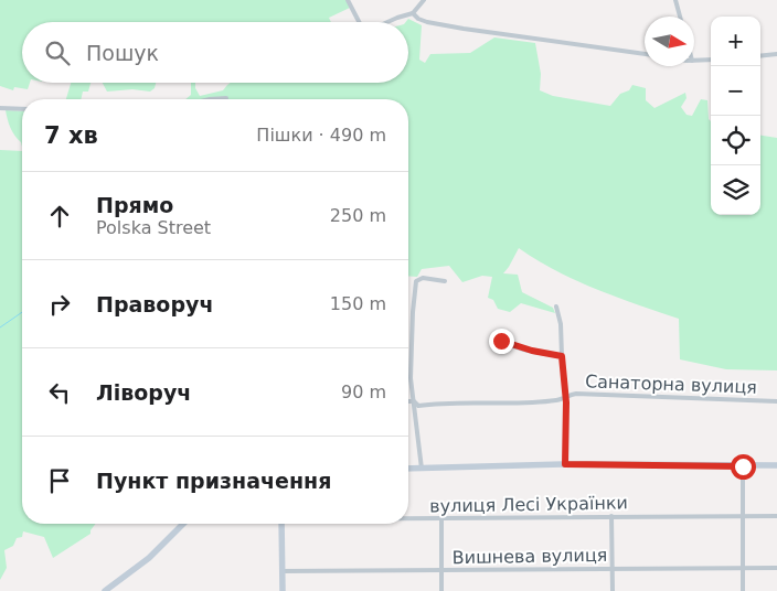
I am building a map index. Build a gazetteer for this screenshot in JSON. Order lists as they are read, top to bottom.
{
  "streets": {
    "street": ["Санаторна вулиця", "вулиця Лесі Українки", "Вишнева вулиця"]
  },
  "north": "right",
  "page": {
    "map_buttons": ["+", "−"],
    "search": "Пошук",
    "heading": ["7 хв", "Пішки · 490 m"],
    "list": [
      ["Прямо", "Polska Street", "250 m"],
      ["Праворуч", "150 m"],
      ["Ліворуч", "90 m"],
      "Пункт призначення"
    ]
  }
}
